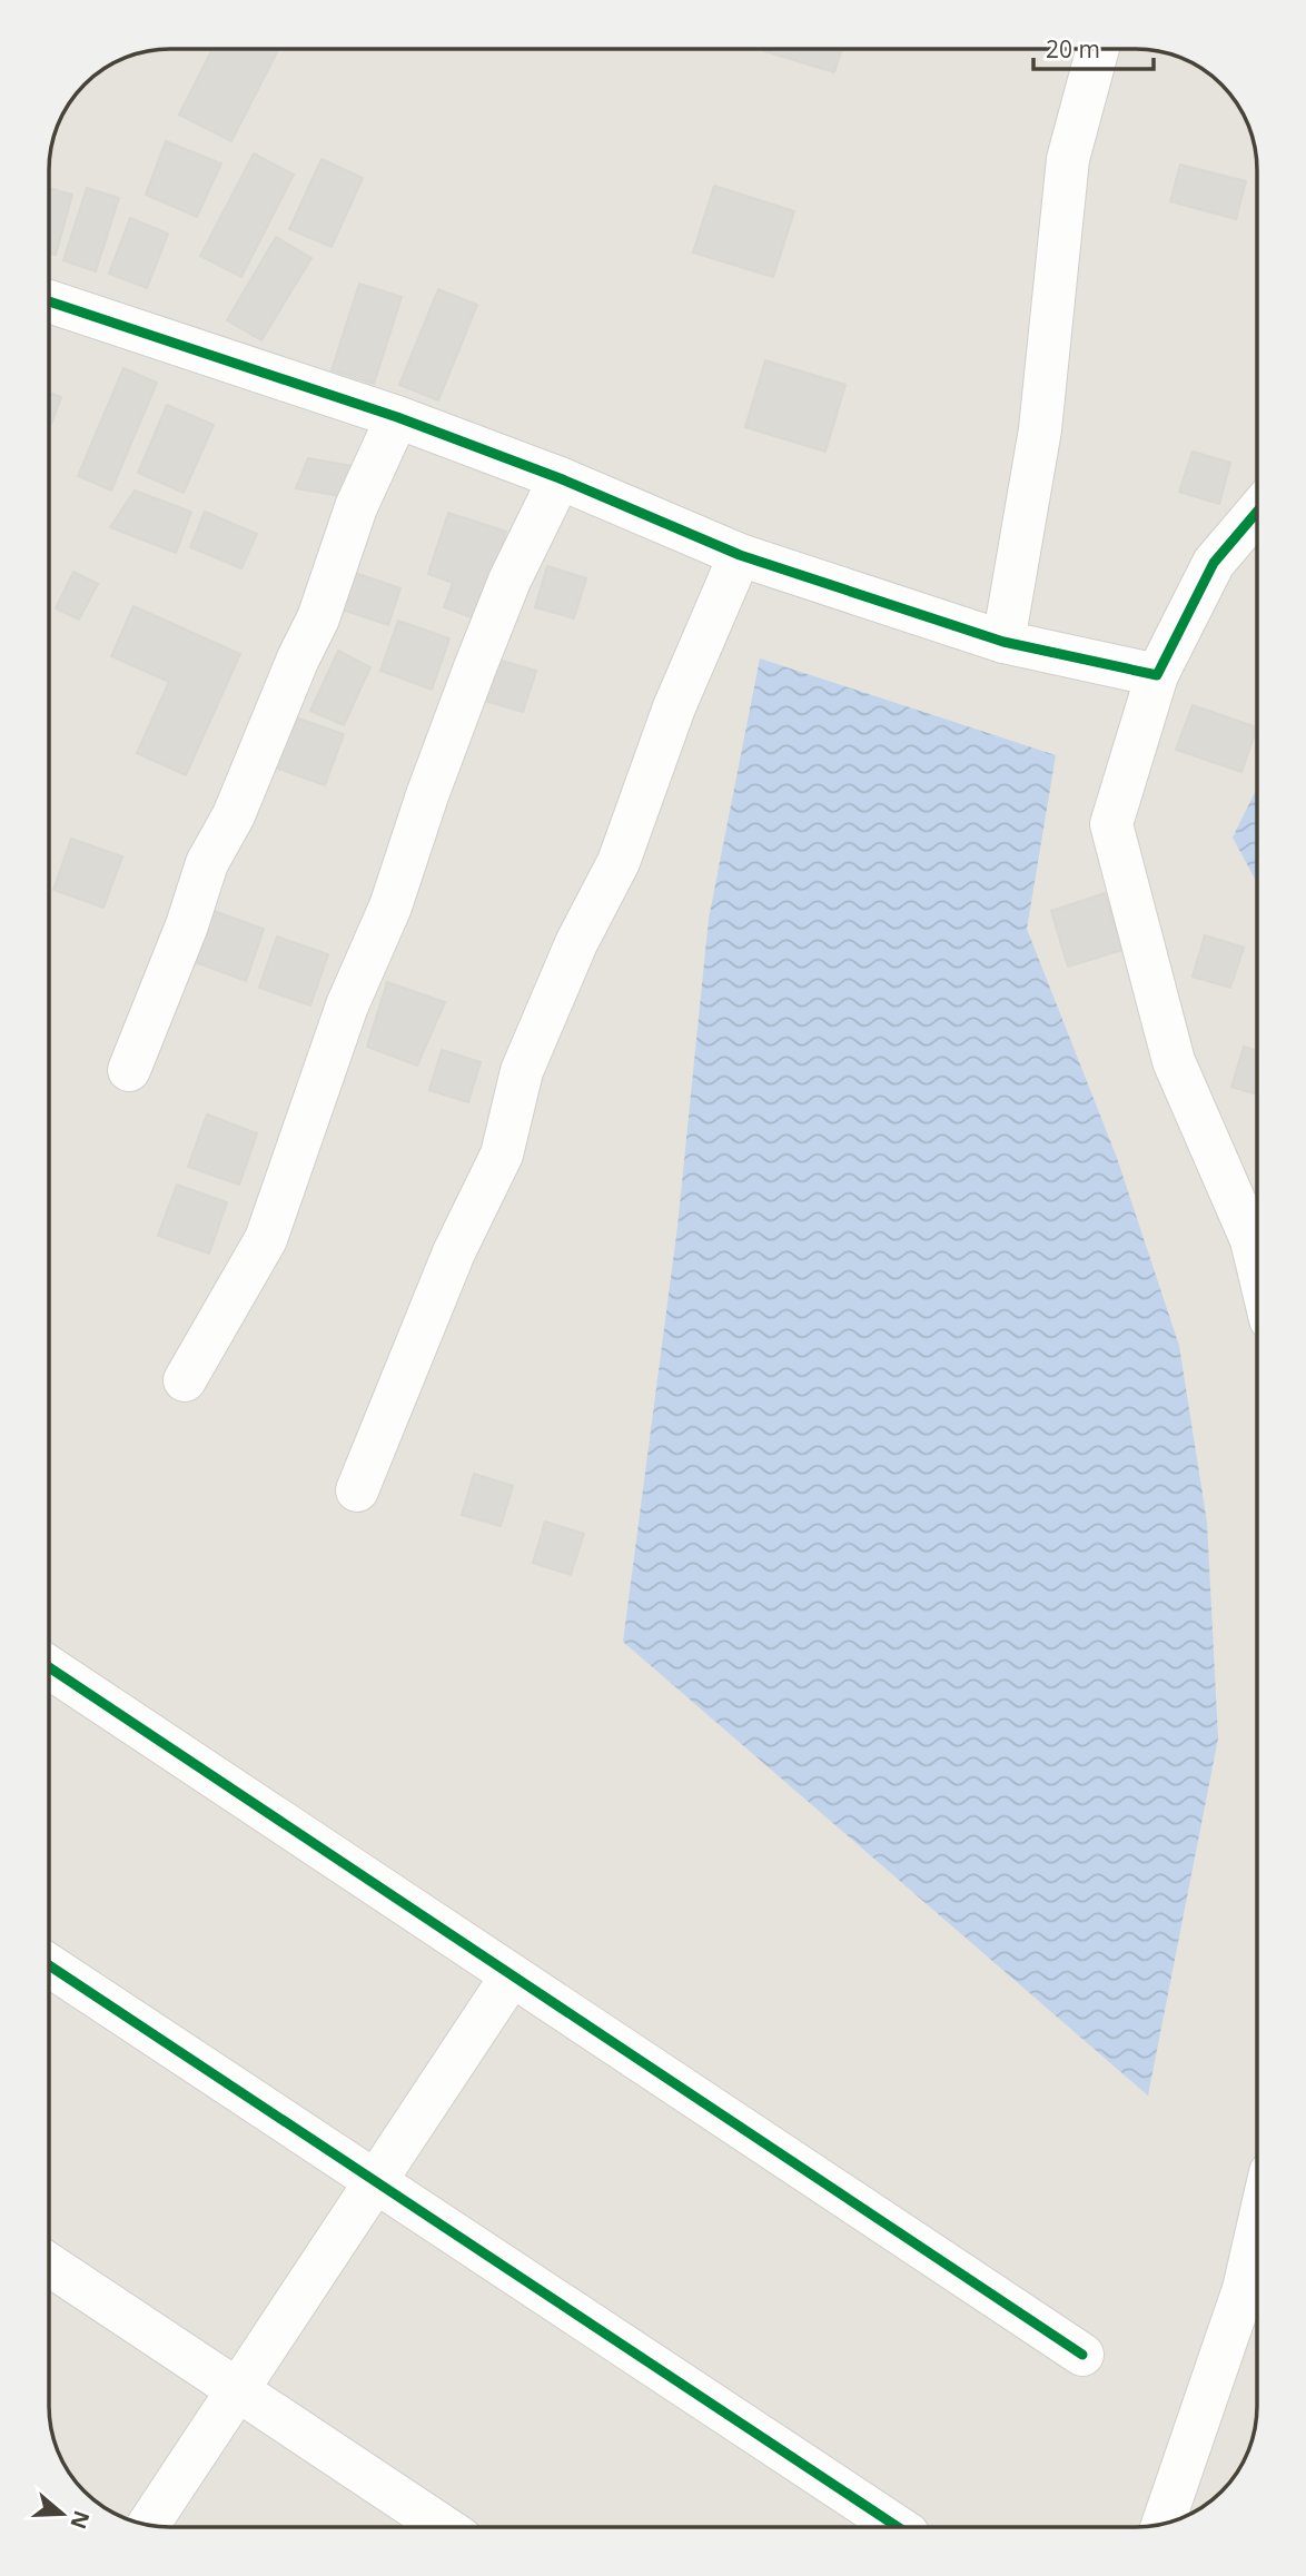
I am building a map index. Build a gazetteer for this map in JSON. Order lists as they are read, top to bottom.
{
  "scale_bar": "20 m",
  "north": "right"
}
